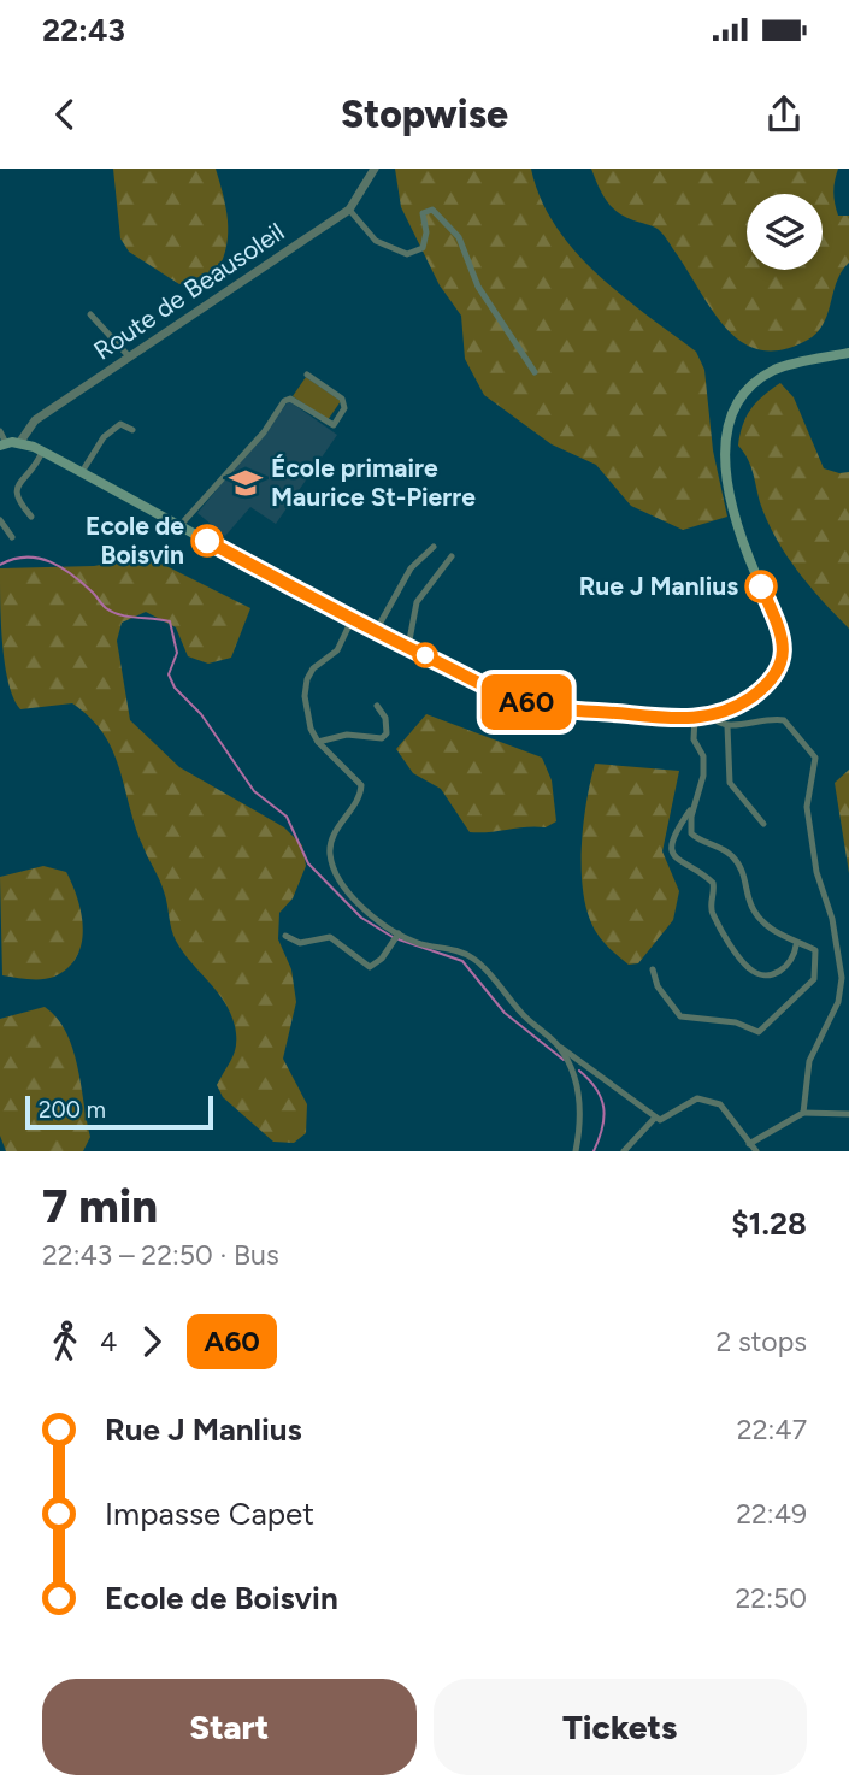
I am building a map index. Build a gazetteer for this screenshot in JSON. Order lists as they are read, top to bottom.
{
  "streets": {
    "street": ["Route de Beausoleil"]
  },
  "places": {
    "school or university": ["École primaire Maurice St-Pierre"],
    "other": ["Ecole de Boisvin", "Rue J Manlius"]
  },
  "lines": ["bus line A60"],
  "scale_bar": "200 m",
  "page": {
    "status": "22:43",
    "header": "Stopwise",
    "on_map": "A60",
    "scale": "200 m",
    "heading": ["7 min", "22:43 – 22:50 · Bus", "$1.28"],
    "legs": ["4", "A60", "2 stops"],
    "list": [
      {
        "name": "Rue J Manlius",
        "value": "22:47"
      },
      {
        "name": "Impasse Capet",
        "value": "22:49"
      },
      {
        "name": "Ecole de Boisvin",
        "value": "22:50"
      }
    ],
    "buttons": ["Start", "Tickets"]
  }
}
